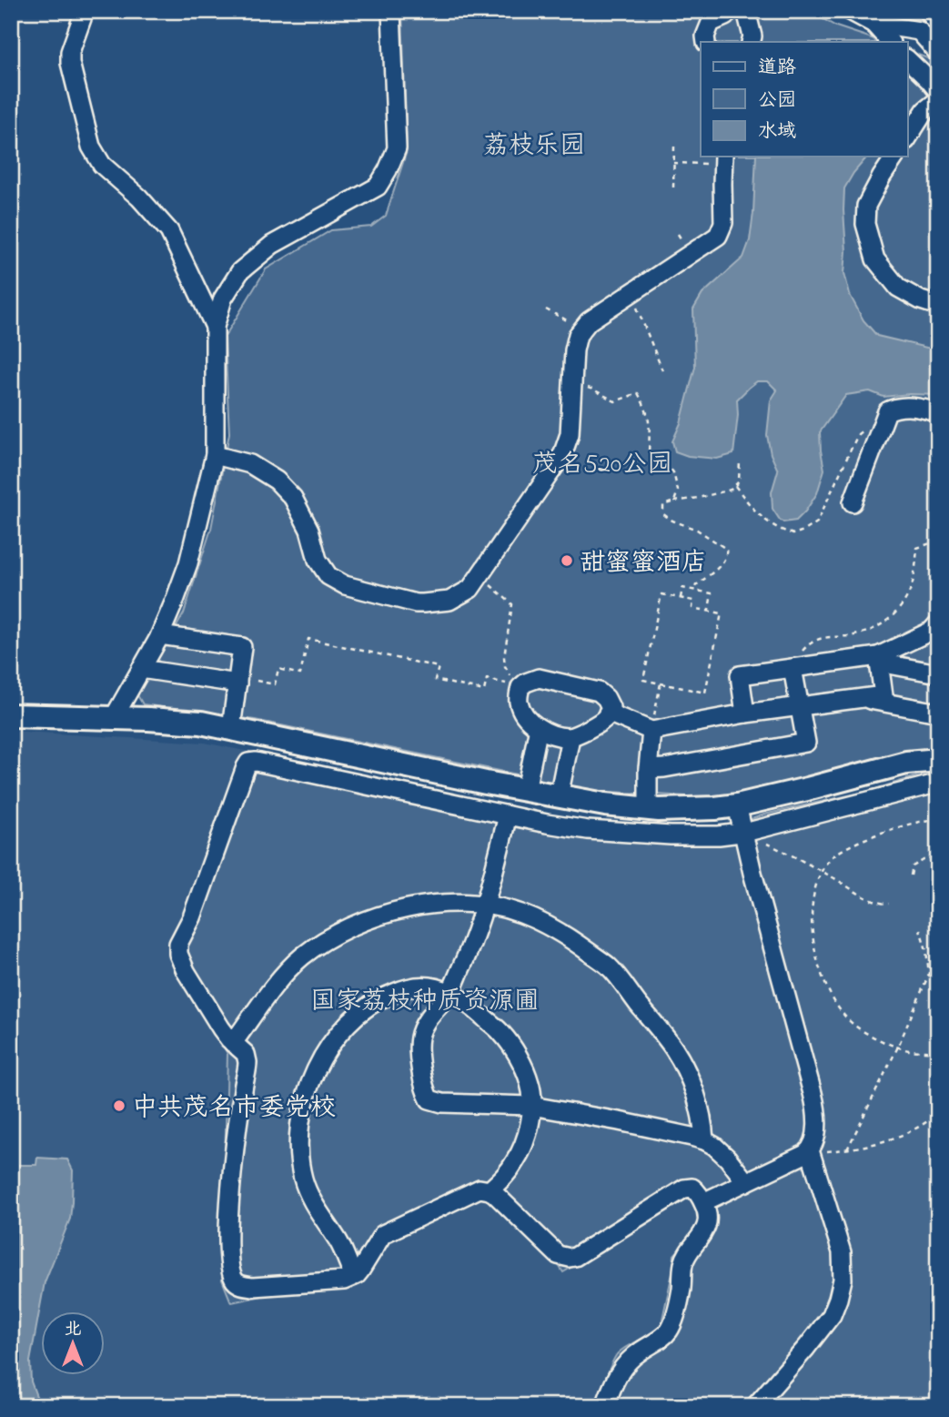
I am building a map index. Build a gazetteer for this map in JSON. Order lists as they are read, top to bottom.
{
  "parks": ["荔枝乐园", "茂名520公园", "国家荔枝种质资源圃"],
  "places": ["甜蜜蜜酒店", "中共茂名市委党校"],
  "legend": ["道路", "公园", "水域"],
  "north": "top"
}
